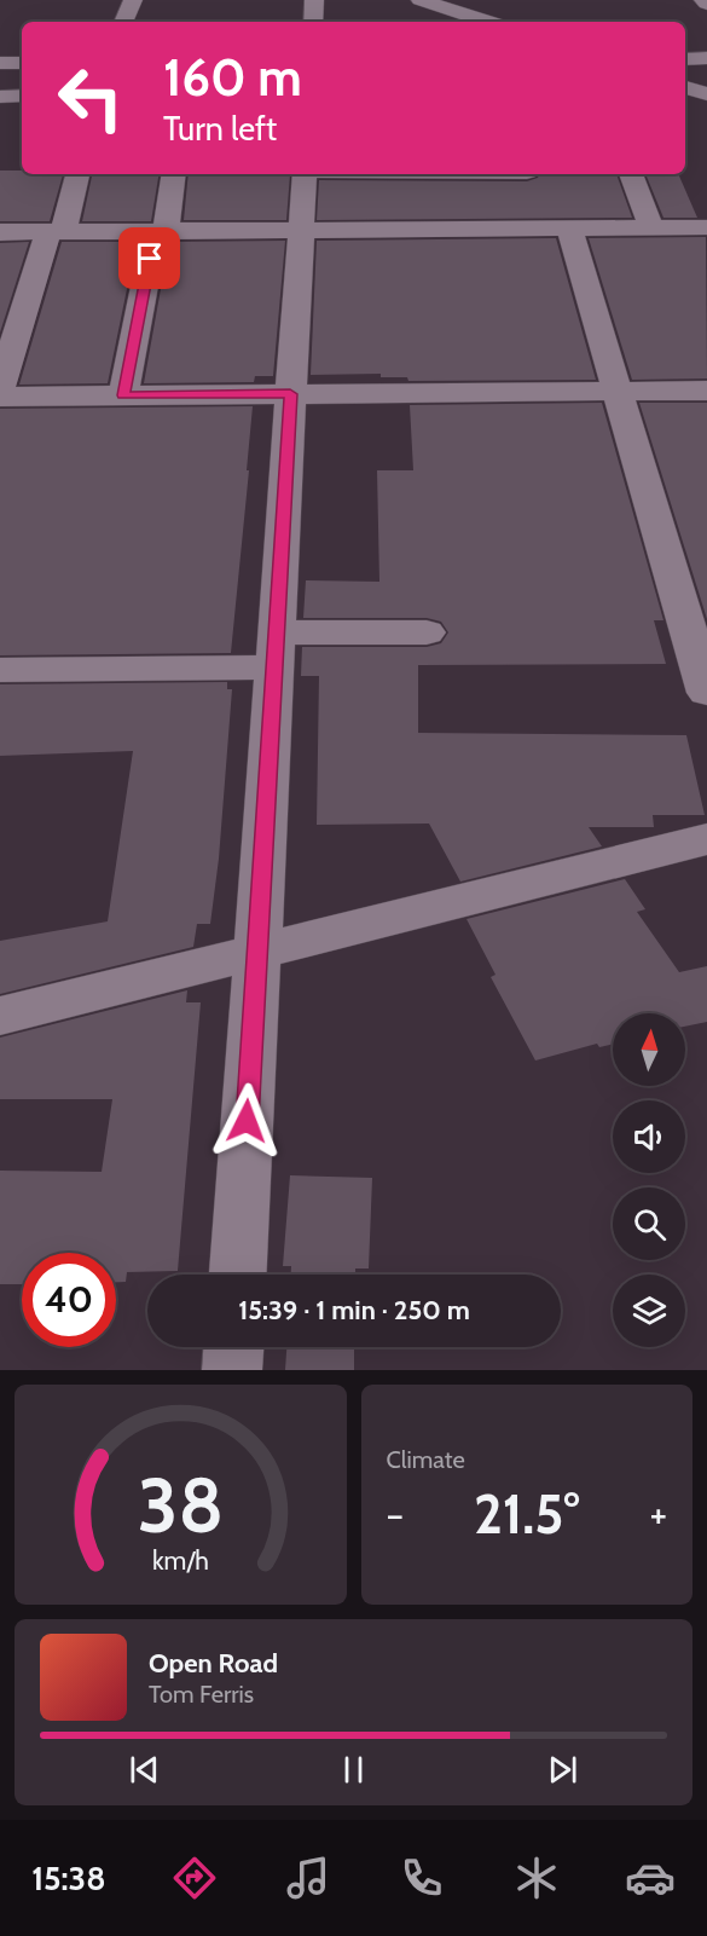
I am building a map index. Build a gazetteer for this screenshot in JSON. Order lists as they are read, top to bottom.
{
  "north": "top",
  "page": {
    "turn": ["160 m", "Turn left"],
    "limit": "40",
    "trip": "15:39 · 1 min · 250 m",
    "tile": "Climate",
    "heat": ["−", "21.5°", "+"],
    "song": ["Open Road", "Tom Ferris"],
    "tabs": "15:38",
    "gauge": ["38", "km/h"]
  }
}
